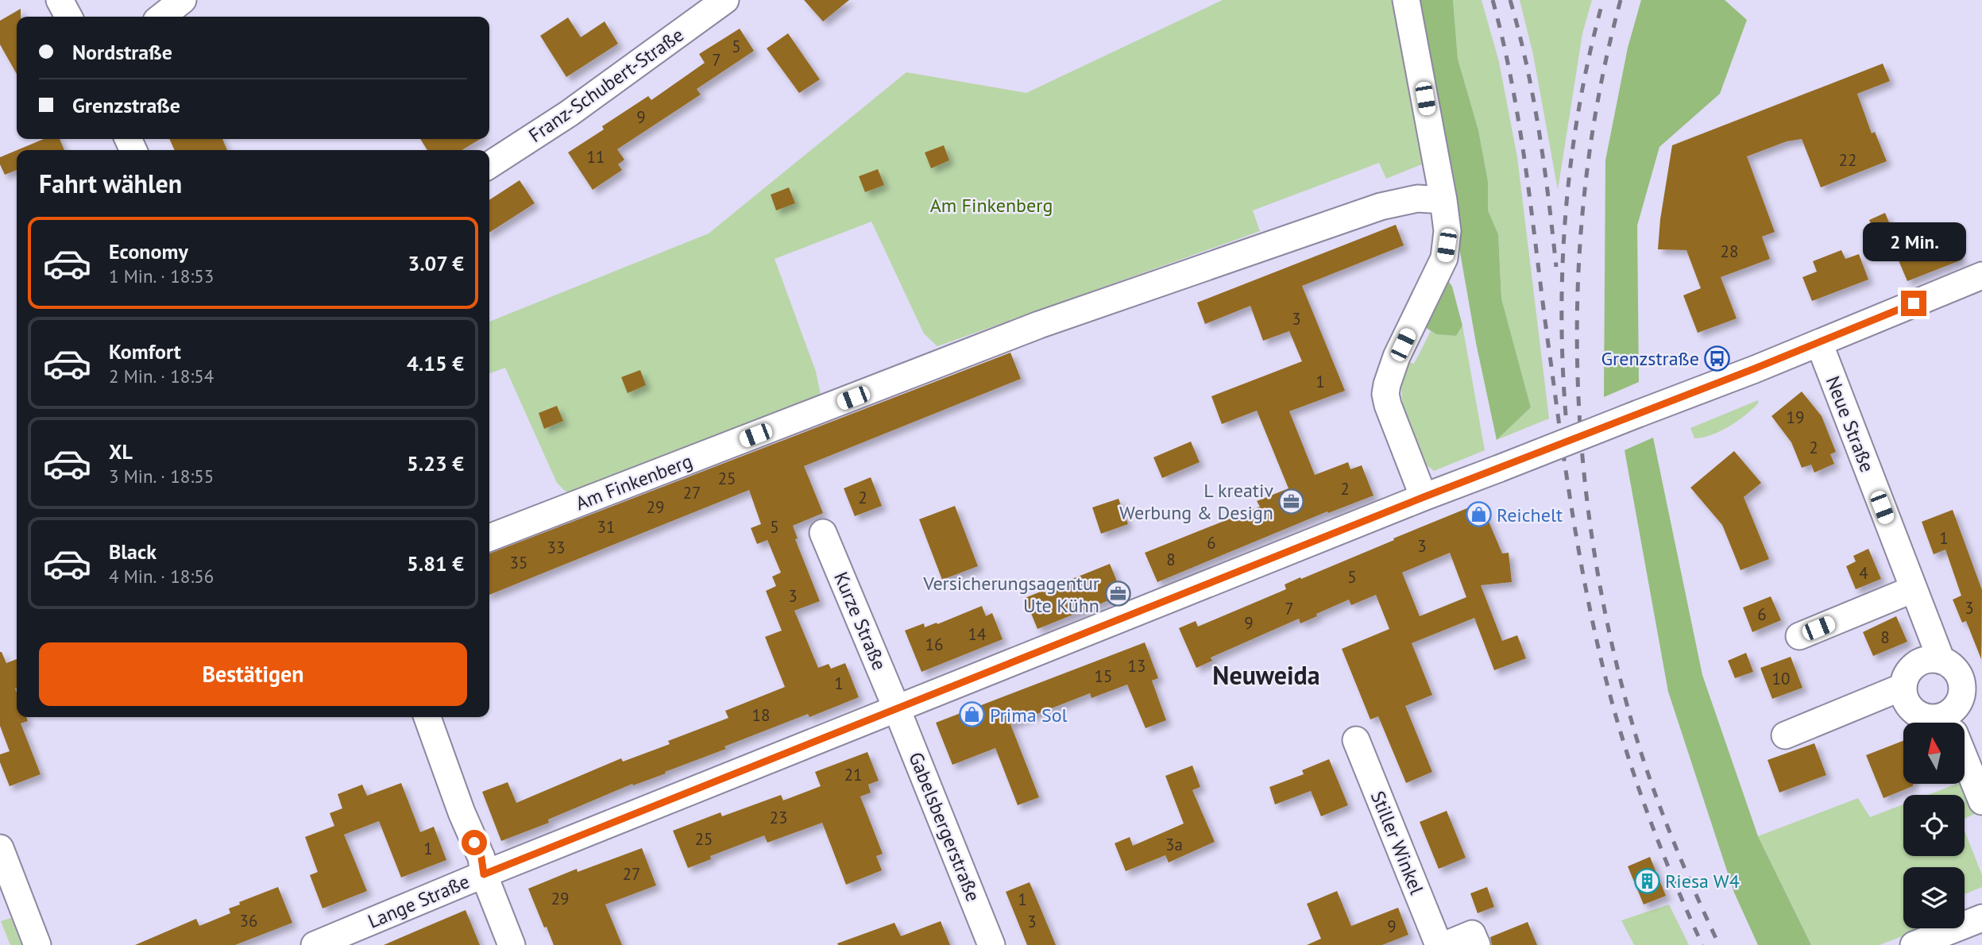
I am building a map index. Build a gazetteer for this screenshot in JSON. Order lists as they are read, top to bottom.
{
  "streets": {
    "street": [
      "Franz-Schubert-Straße",
      "Neue Straße",
      "Am Finkenberg",
      "Kurze Straße",
      "Gabelsbergerstraße",
      "Stiller Winkel",
      "Lange Straße"
    ]
  },
  "crossings": [
    ["Neue Straße", "Lange Straße"],
    ["Kurze Straße", "Gabelsbergerstraße"],
    ["Kurze Straße", "Lange Straße"],
    ["Gabelsbergerstraße", "Lange Straße"]
  ],
  "districts": ["Neuweida"],
  "parks": ["Am Finkenberg"],
  "places": {
    "bus stop": ["Grenzstraße"],
    "office": ["L kreativ Werbung & Design", "Versicherungsagentur Ute Kühn"],
    "shop": ["Reichelt", "Prima Sol"],
    "building": ["Riesa W4"]
  },
  "house_numbers": [
    "5",
    "7",
    "9",
    "11",
    "22",
    "28",
    "3",
    "1",
    "19",
    "2",
    "25",
    "2",
    "27",
    "2",
    "29",
    "31",
    "5",
    "1",
    "6",
    "3",
    "33",
    "8",
    "35",
    "4",
    "5",
    "3",
    "3",
    "7",
    "6",
    "9",
    "14",
    "8",
    "16",
    "13",
    "15",
    "10",
    "1",
    "18",
    "21",
    "23",
    "25",
    "3a",
    "1",
    "27",
    "29",
    "1",
    "36",
    "3",
    "9"
  ],
  "north": "top",
  "page": {
    "banner": ["Nordstraße", "Grenzstraße"],
    "heading": "Fahrt wählen",
    "list": [
      {
        "name": "Economy",
        "note": "1 Min. · 18:53",
        "value": "3.07 €"
      },
      {
        "name": "Komfort",
        "note": "2 Min. · 18:54",
        "value": "4.15 €"
      },
      {
        "name": "XL",
        "note": "3 Min. · 18:55",
        "value": "5.23 €"
      },
      {
        "name": "Black",
        "note": "4 Min. · 18:56",
        "value": "5.81 €"
      }
    ],
    "bubble": "2 Min.",
    "buttons": "Bestätigen"
  }
}
